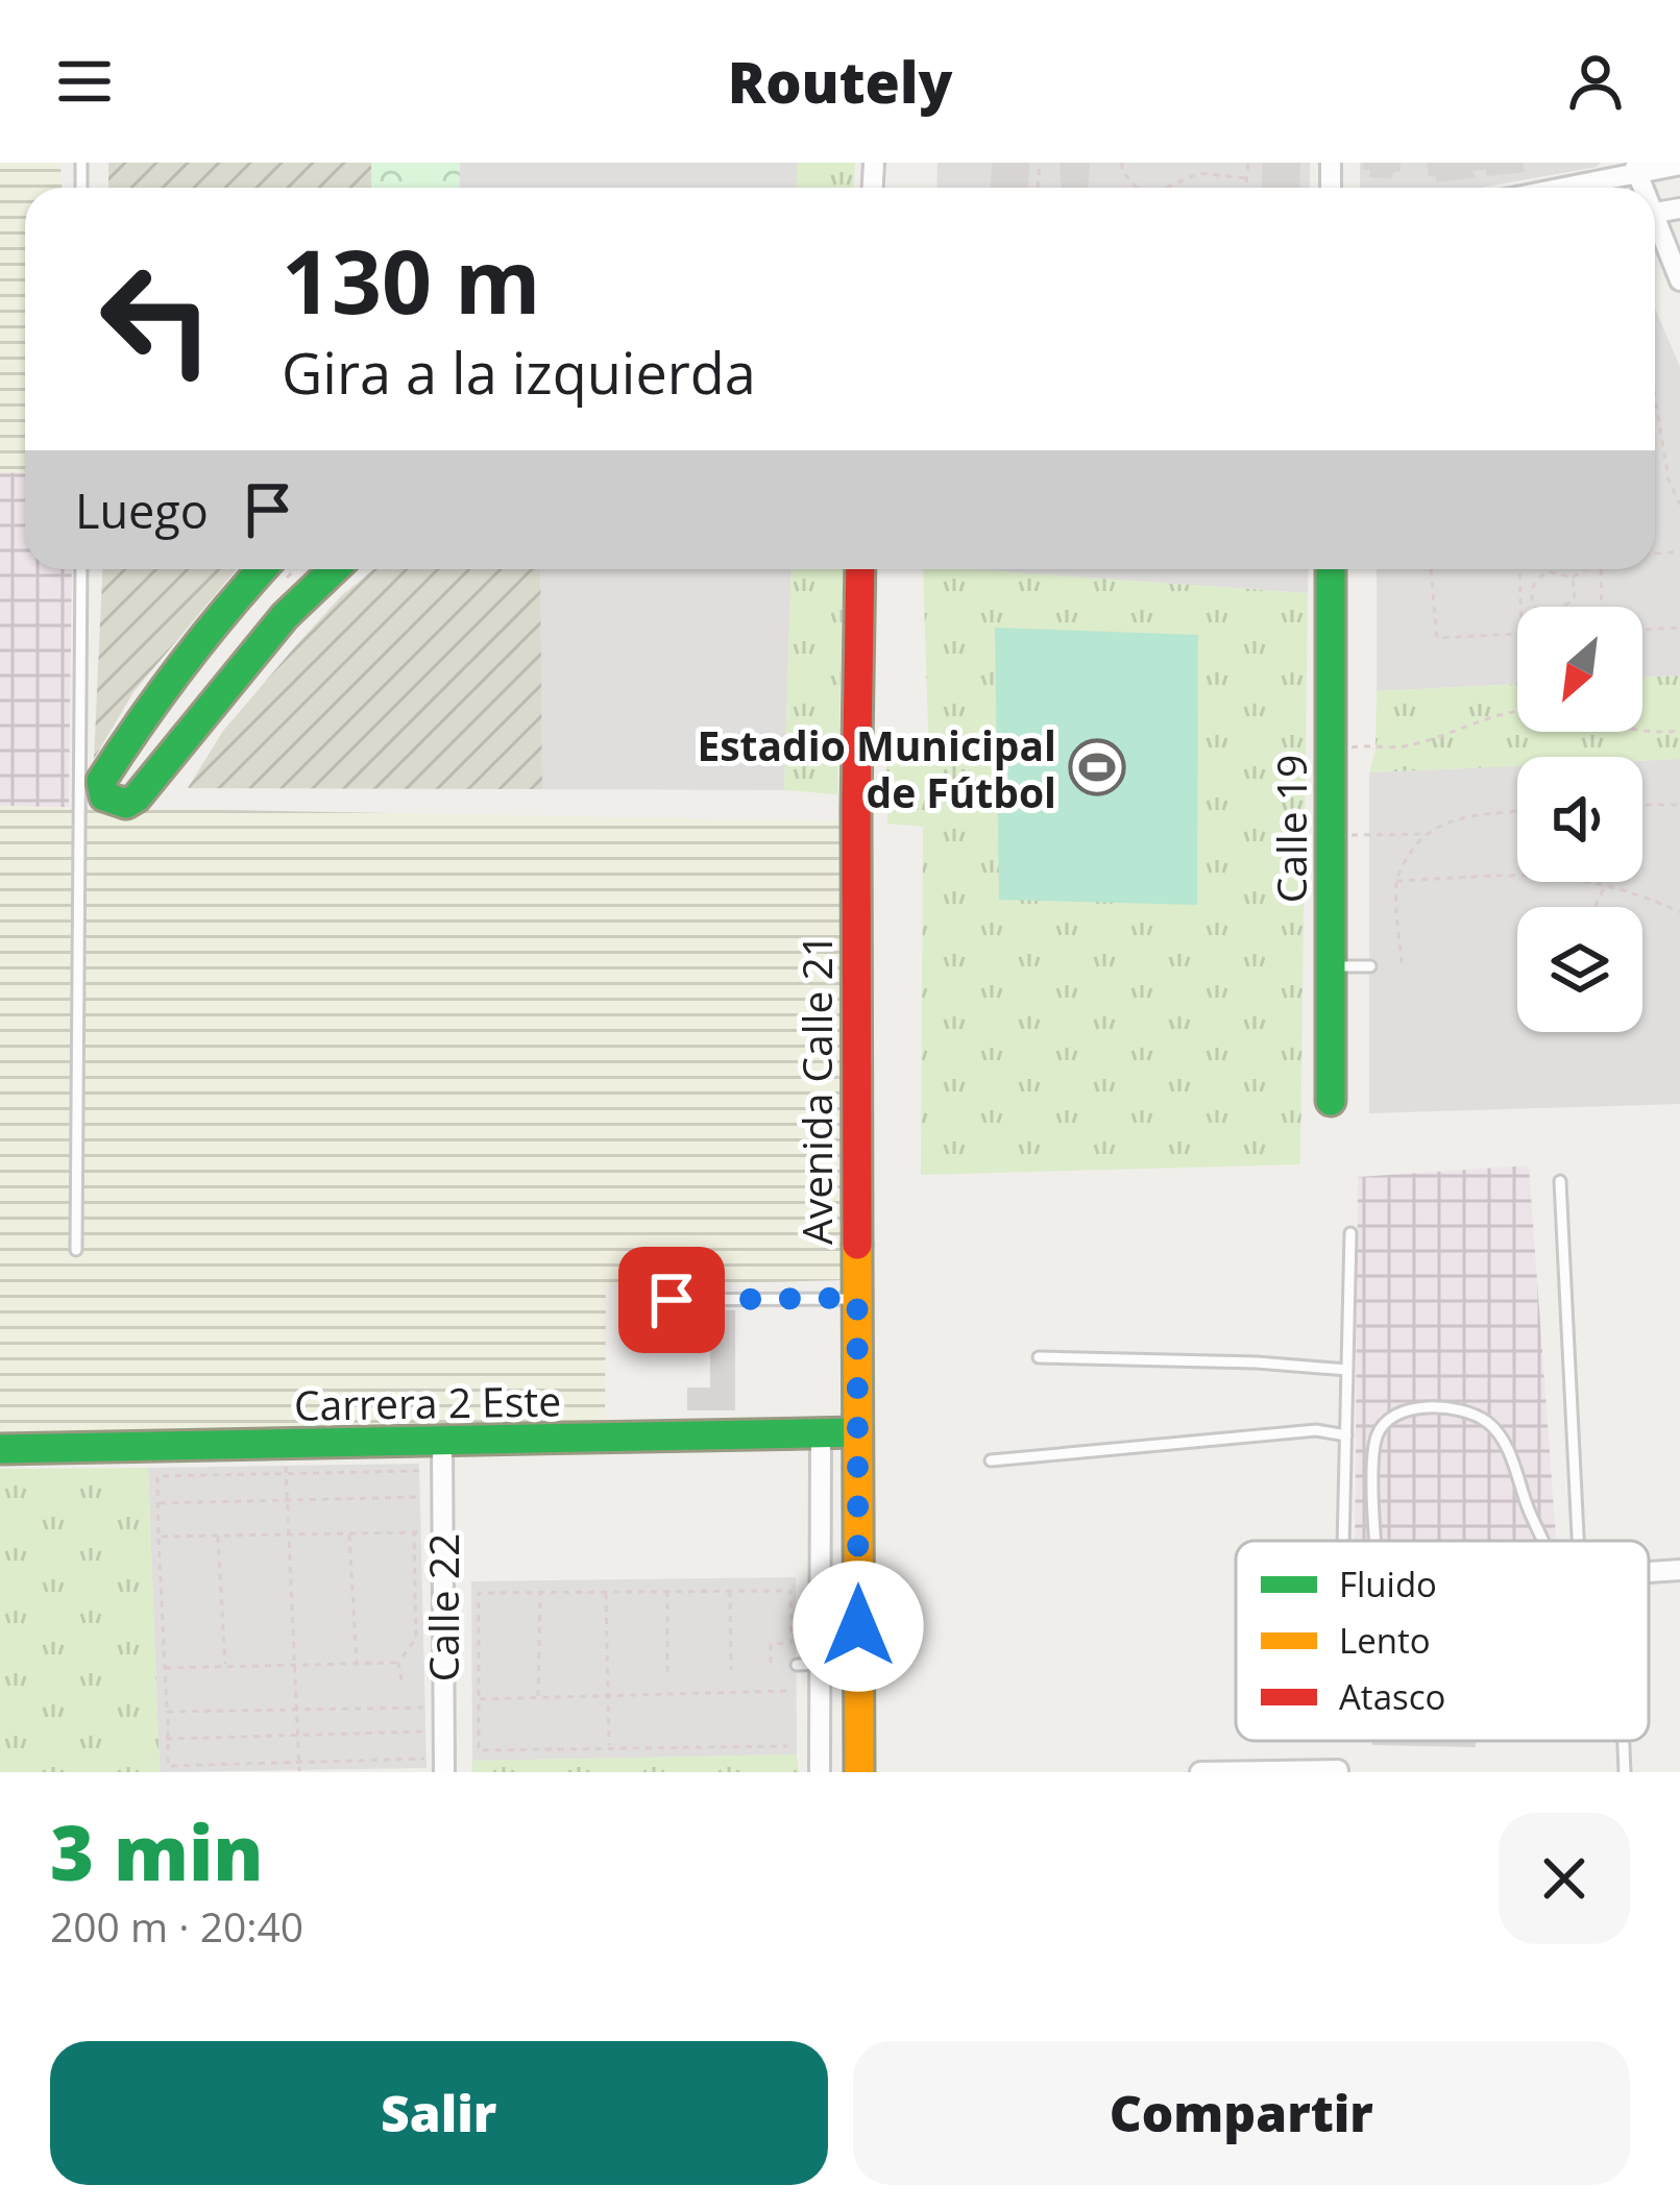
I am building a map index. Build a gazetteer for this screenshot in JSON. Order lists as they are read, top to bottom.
{
  "streets": {
    "street": [
      "Calle 19",
      "Avenida Calle 21",
      "Carrera 2 Este",
      "Calle 22"
    ]
  },
  "crossings": [
    ["Avenida Calle 21", "Carrera 2 Este"],
    ["Carrera 2 Este", "Calle 22"]
  ],
  "places": {
    "sports": ["Estadio Municipal de Fútbol"]
  },
  "legend": ["Fluido", "Lento", "Atasco"],
  "north": "bottom left",
  "page": {
    "header": "Routely",
    "turn": ["130 m", "Gira a la izquierda"],
    "then": "Luego",
    "heading": ["3 min", "200 m · 20:40"],
    "buttons": ["Salir", "Compartir"]
  }
}
